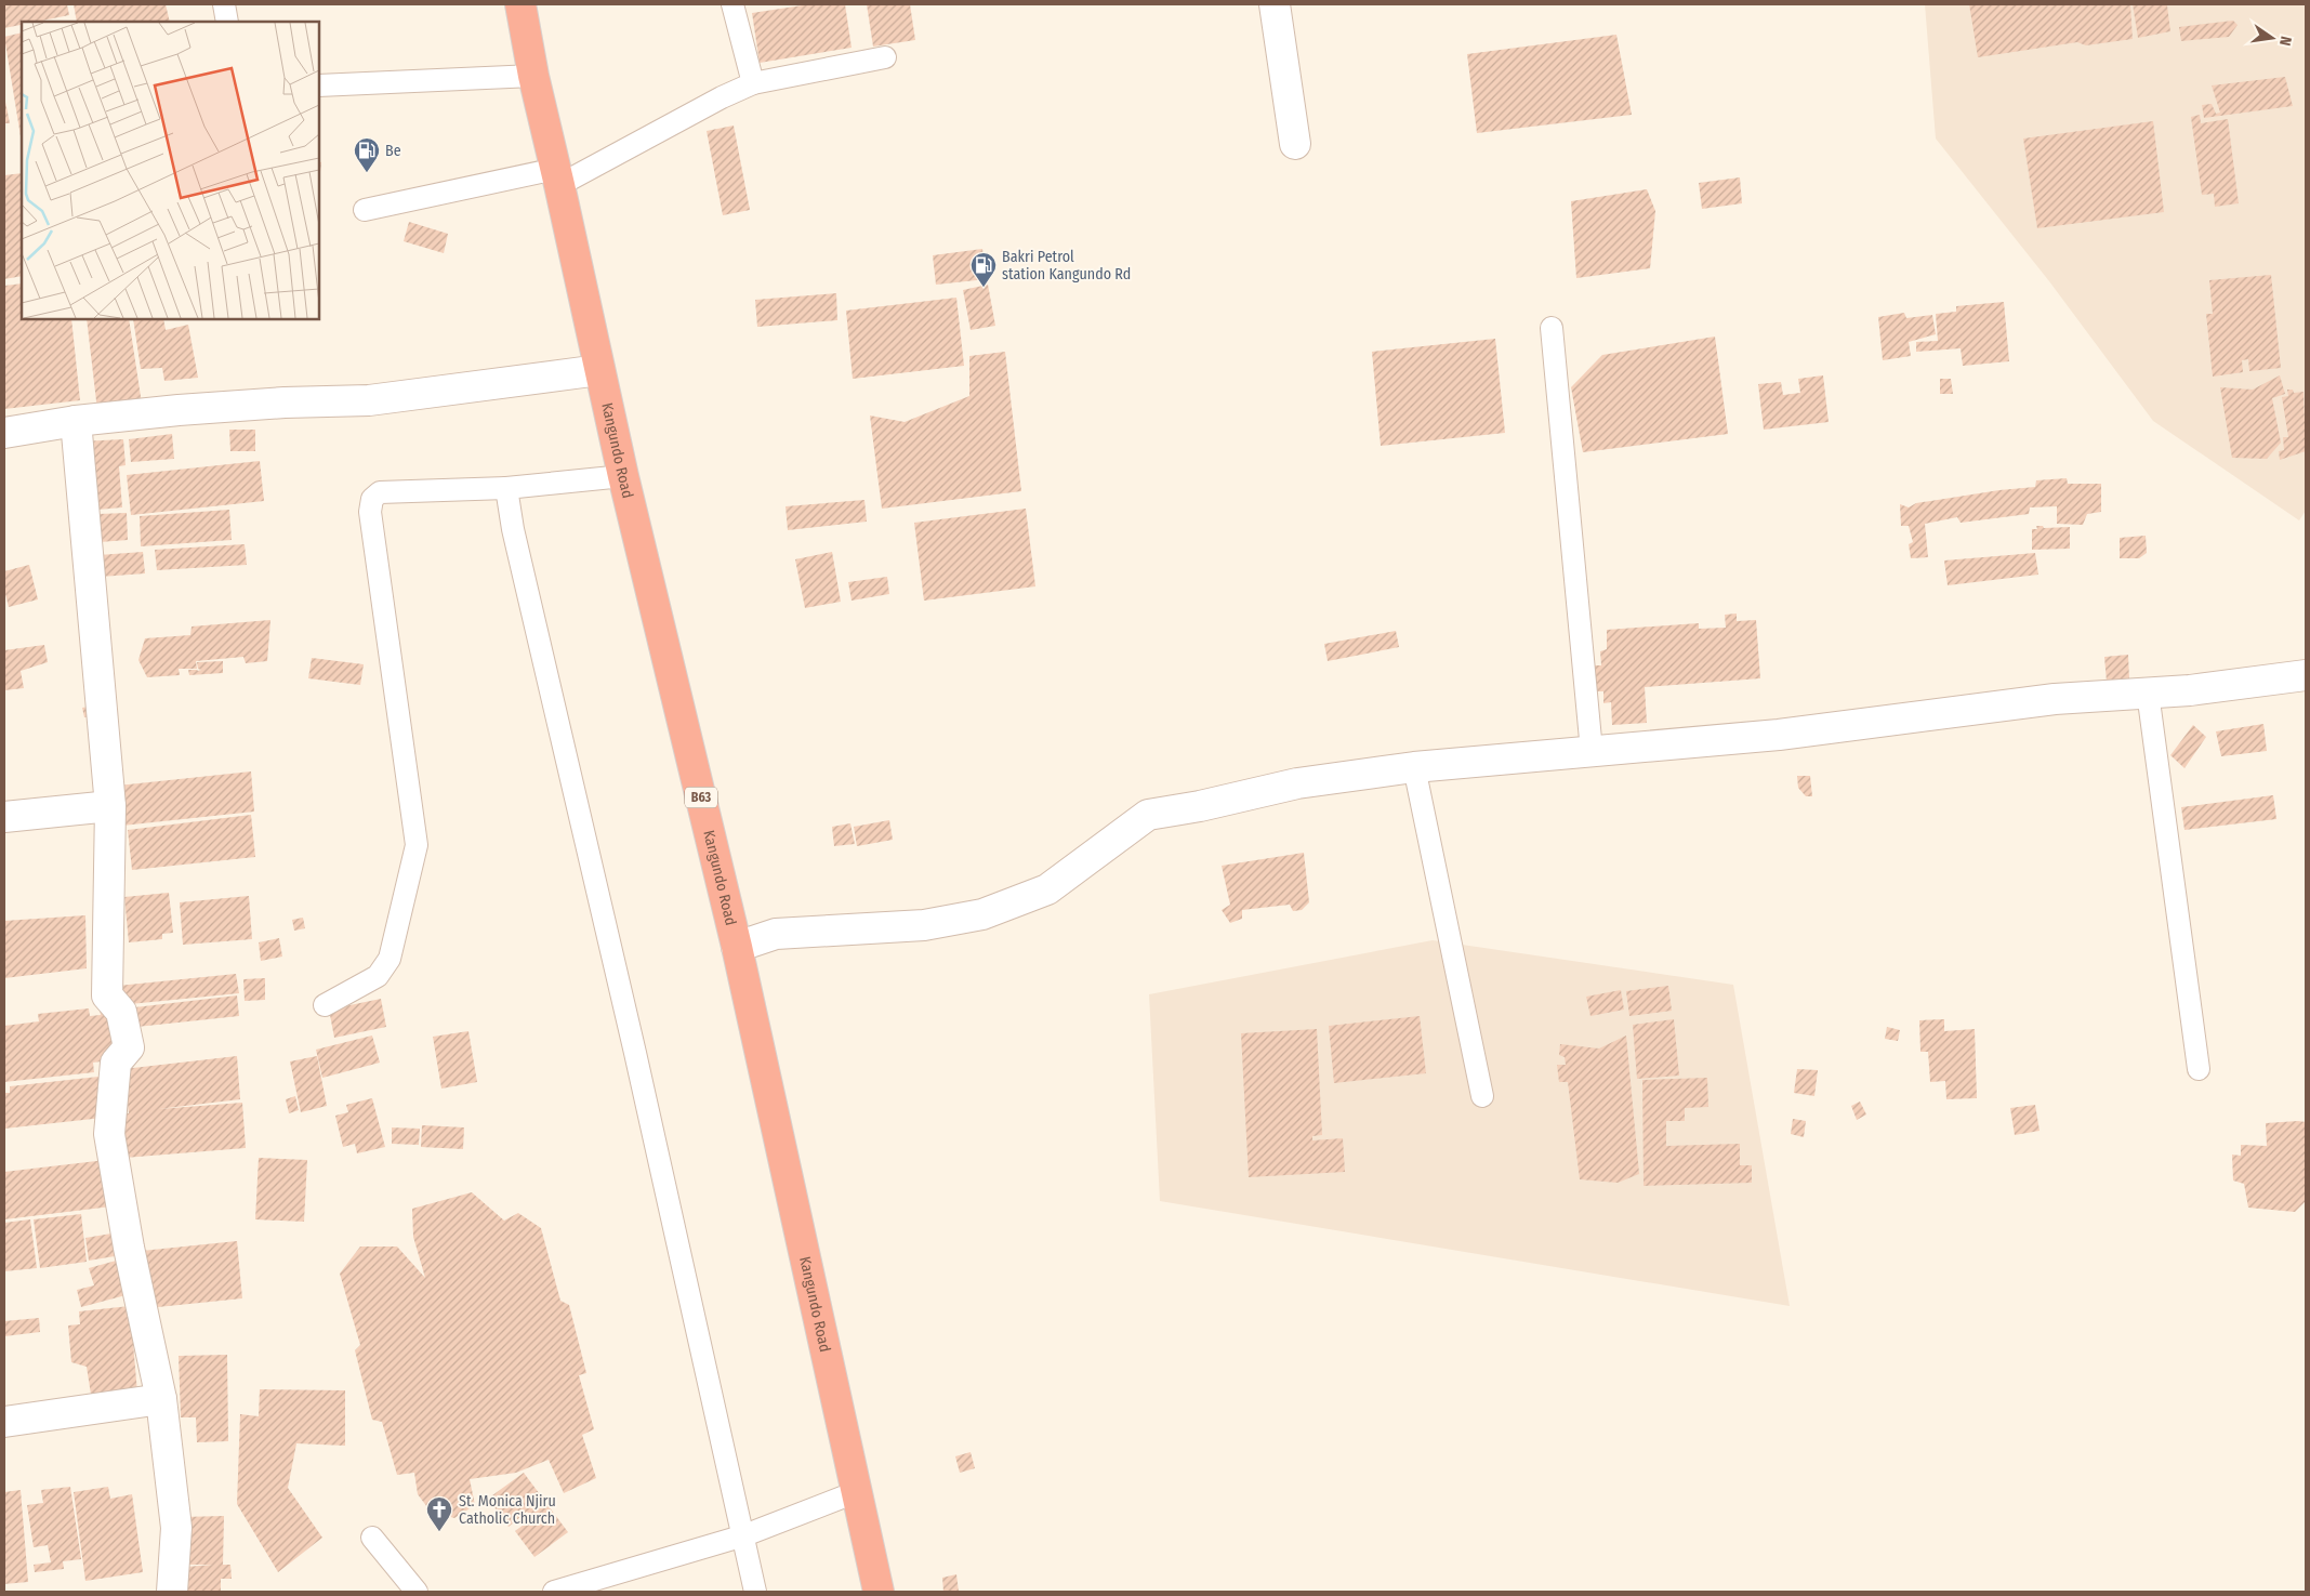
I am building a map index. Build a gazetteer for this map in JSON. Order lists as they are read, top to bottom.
{
  "streets": {
    "highway": ["Kangundo Road", "B63"]
  },
  "places": {
    "fuel station": ["Be", "Bakri Petrol station Kangundo Rd"],
    "church": ["St. Monica Njiru Catholic Church"]
  },
  "north": "right"
}
